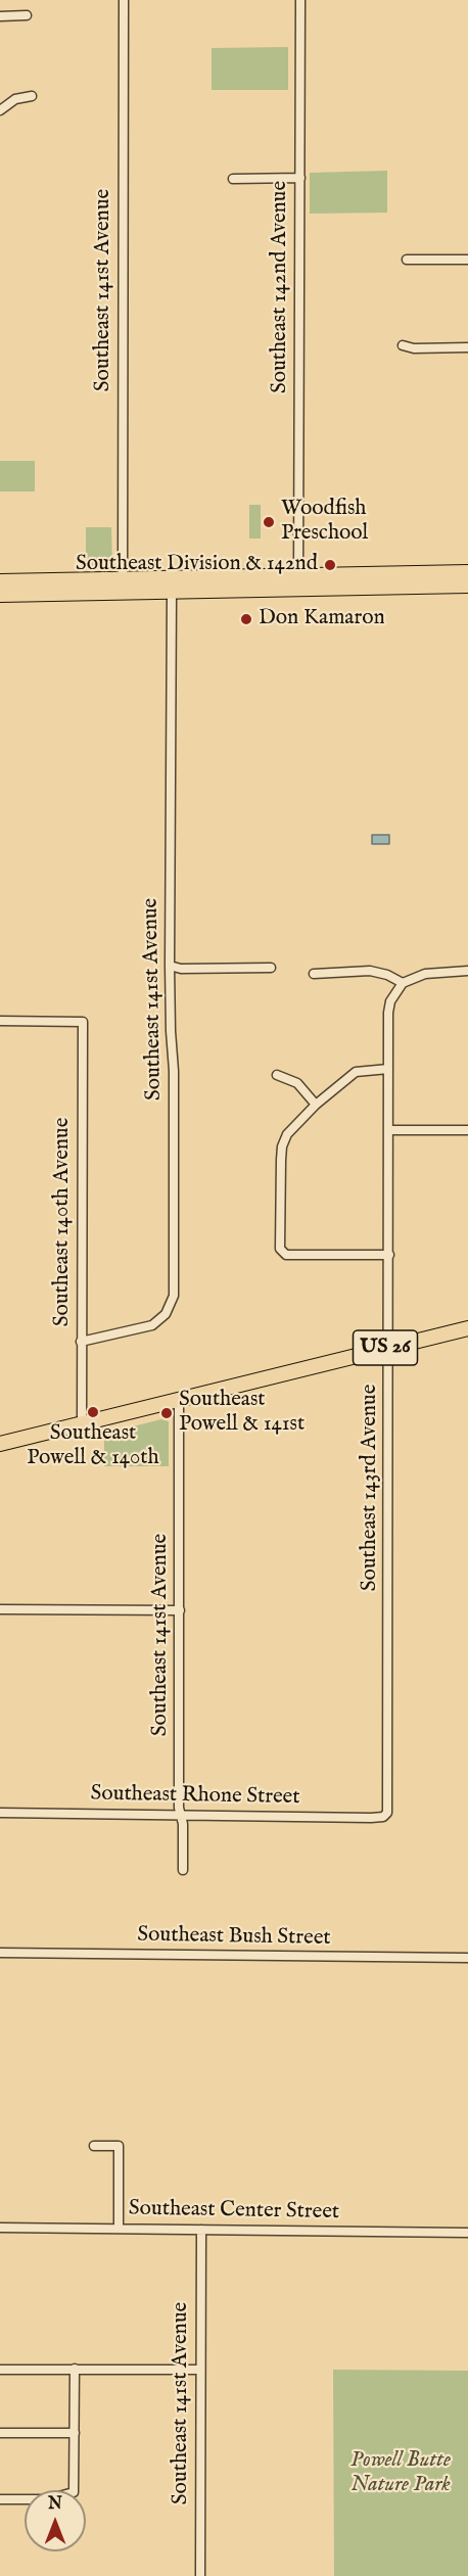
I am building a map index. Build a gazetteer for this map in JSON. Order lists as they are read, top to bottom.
{
  "streets": {
    "main road": ["US 26"],
    "street": [
      "Southeast 142nd Avenue",
      "Southeast 141st Avenue",
      "Southeast 140th Avenue",
      "Southeast 143rd Avenue",
      "Southeast Rhone Street",
      "Southeast Bush Street",
      "Southeast Center Street"
    ]
  },
  "crossings": [
    ["Southeast 141st Avenue", "Southeast 140th Avenue"],
    ["Southeast 141st Avenue", "US 26"],
    ["Southeast 141st Avenue", "Southeast Rhone Street"],
    ["Southeast 141st Avenue", "Southeast Center Street"],
    ["Southeast 140th Avenue", "US 26"],
    ["US 26", "Southeast 143rd Avenue"],
    ["Southeast 143rd Avenue", "Southeast Rhone Street"]
  ],
  "parks": ["Powell Butte Nature Park"],
  "places": [
    "Woodfish Preschool",
    "Southeast Division & 142nd",
    "Don Kamaron",
    "Southeast Powell & 140th",
    "Southeast Powell & 141st"
  ],
  "north": "top"
}
